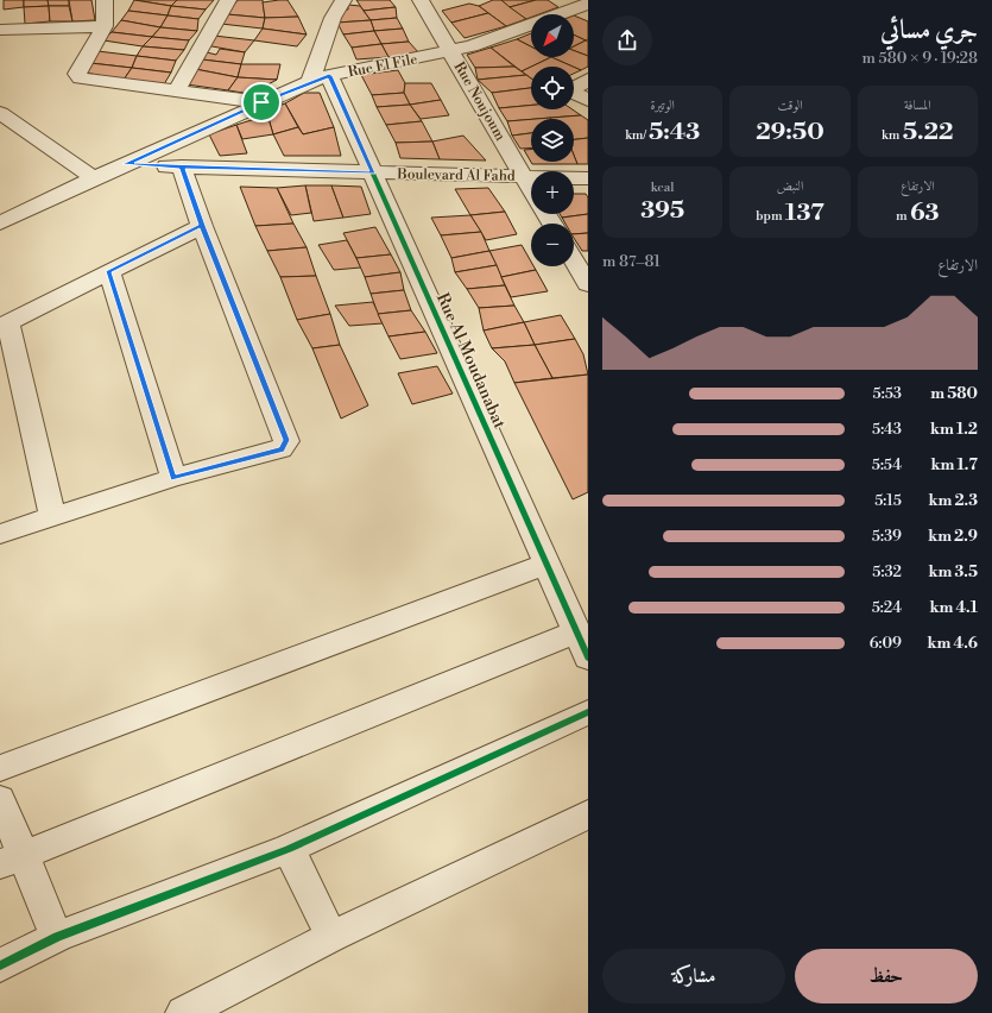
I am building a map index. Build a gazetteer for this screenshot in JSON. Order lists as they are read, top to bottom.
{
  "streets": {
    "street": [
      "Rue El File",
      "Rue Noujoum",
      "Boulevard Al Fahd",
      "Rue Al Moudanabat"
    ]
  },
  "crossings": [
    ["Rue El File", "Rue Noujoum"],
    ["Rue El File", "Boulevard Al Fahd"],
    ["Rue El File", "Rue Al Moudanabat"],
    ["Rue Noujoum", "Boulevard Al Fahd"],
    ["Boulevard Al Fahd", "Rue Al Moudanabat"]
  ],
  "north": "bottom left",
  "page": {
    "heading": ["جري مسائي", "19:28 · 9 × 580 m"],
    "map_buttons": ["+", "−"],
    "stats": [
      ["المسافة", "5.22 km"],
      ["الوقت", "29:50"],
      ["الوتيرة", "5:43 /km"],
      ["الارتفاع", "63 m"],
      ["النبض", "137 bpm"],
      ["kcal", "395"]
    ],
    "chart": ["الارتفاع", "81–87 m"],
    "list": [
      {
        "name": "580 m",
        "note": "5:53"
      },
      {
        "name": "1.2 km",
        "note": "5:43"
      },
      {
        "name": "1.7 km",
        "note": "5:54"
      },
      {
        "name": "2.3 km",
        "note": "5:15"
      },
      {
        "name": "2.9 km",
        "note": "5:39"
      },
      {
        "name": "3.5 km",
        "note": "5:32"
      },
      {
        "name": "4.1 km",
        "note": "5:24"
      },
      {
        "name": "4.6 km",
        "note": "6:09"
      }
    ],
    "buttons": ["حفظ", "مشاركة"]
  }
}
